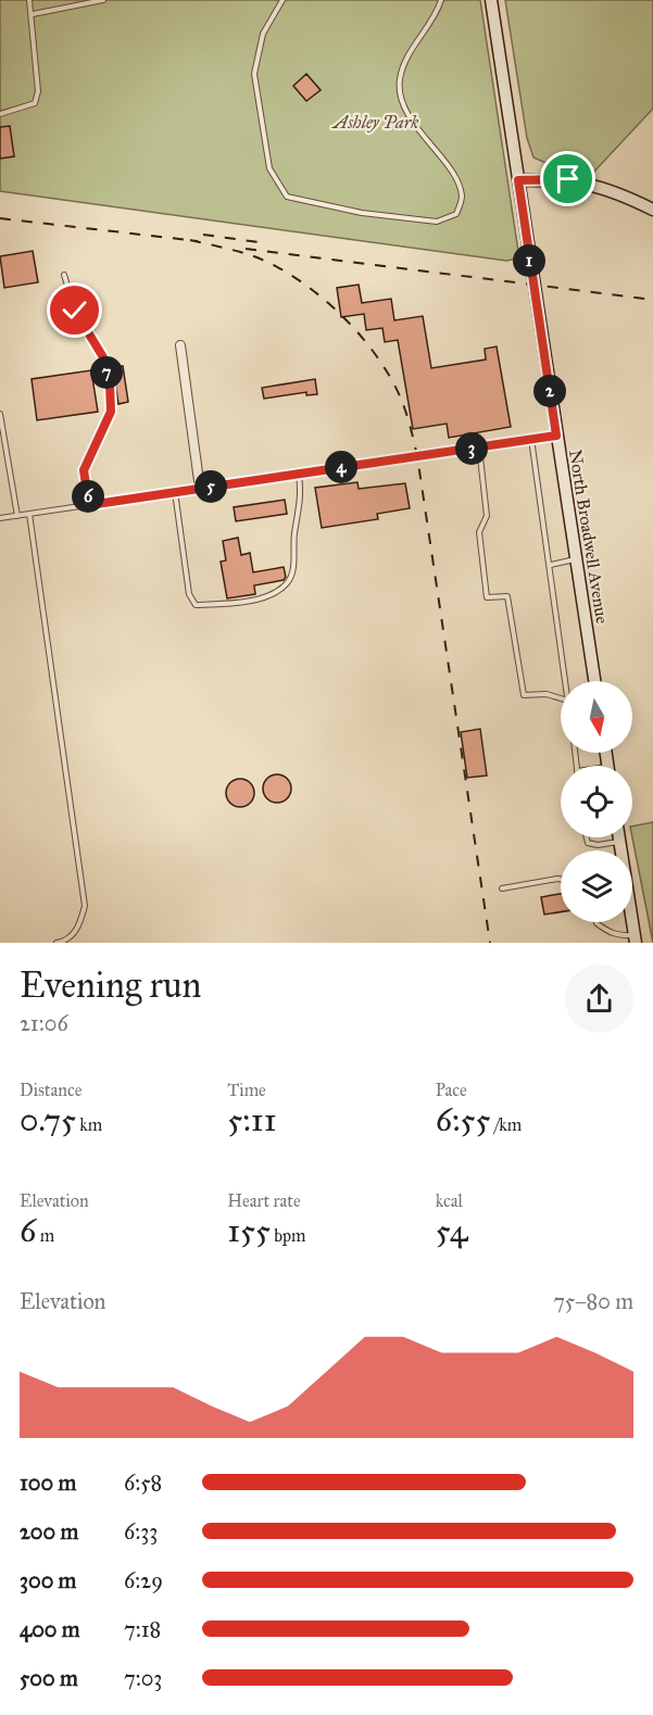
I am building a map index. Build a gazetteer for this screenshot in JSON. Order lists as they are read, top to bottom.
{
  "streets": {
    "main road": ["North Broadwell Avenue"]
  },
  "parks": ["Ashley Park"],
  "north": "bottom",
  "page": {
    "pins": [
      "1",
      "7",
      "2",
      "3",
      "4",
      "5",
      "6"
    ],
    "heading": ["Evening run", "21:06"],
    "stats": [
      ["Distance", "0.75 km"],
      ["Time", "5:11"],
      ["Pace", "6:55 /km"],
      ["Elevation", "6 m"],
      ["Heart rate", "155 bpm"],
      ["kcal", "54"]
    ],
    "chart": ["Elevation", "75–80 m"],
    "list": [
      {
        "name": "100 m",
        "note": "6:58"
      },
      {
        "name": "200 m",
        "note": "6:33"
      },
      {
        "name": "300 m",
        "note": "6:29"
      },
      {
        "name": "400 m",
        "note": "7:18"
      },
      {
        "name": "500 m",
        "note": "7:03"
      }
    ]
  }
}
